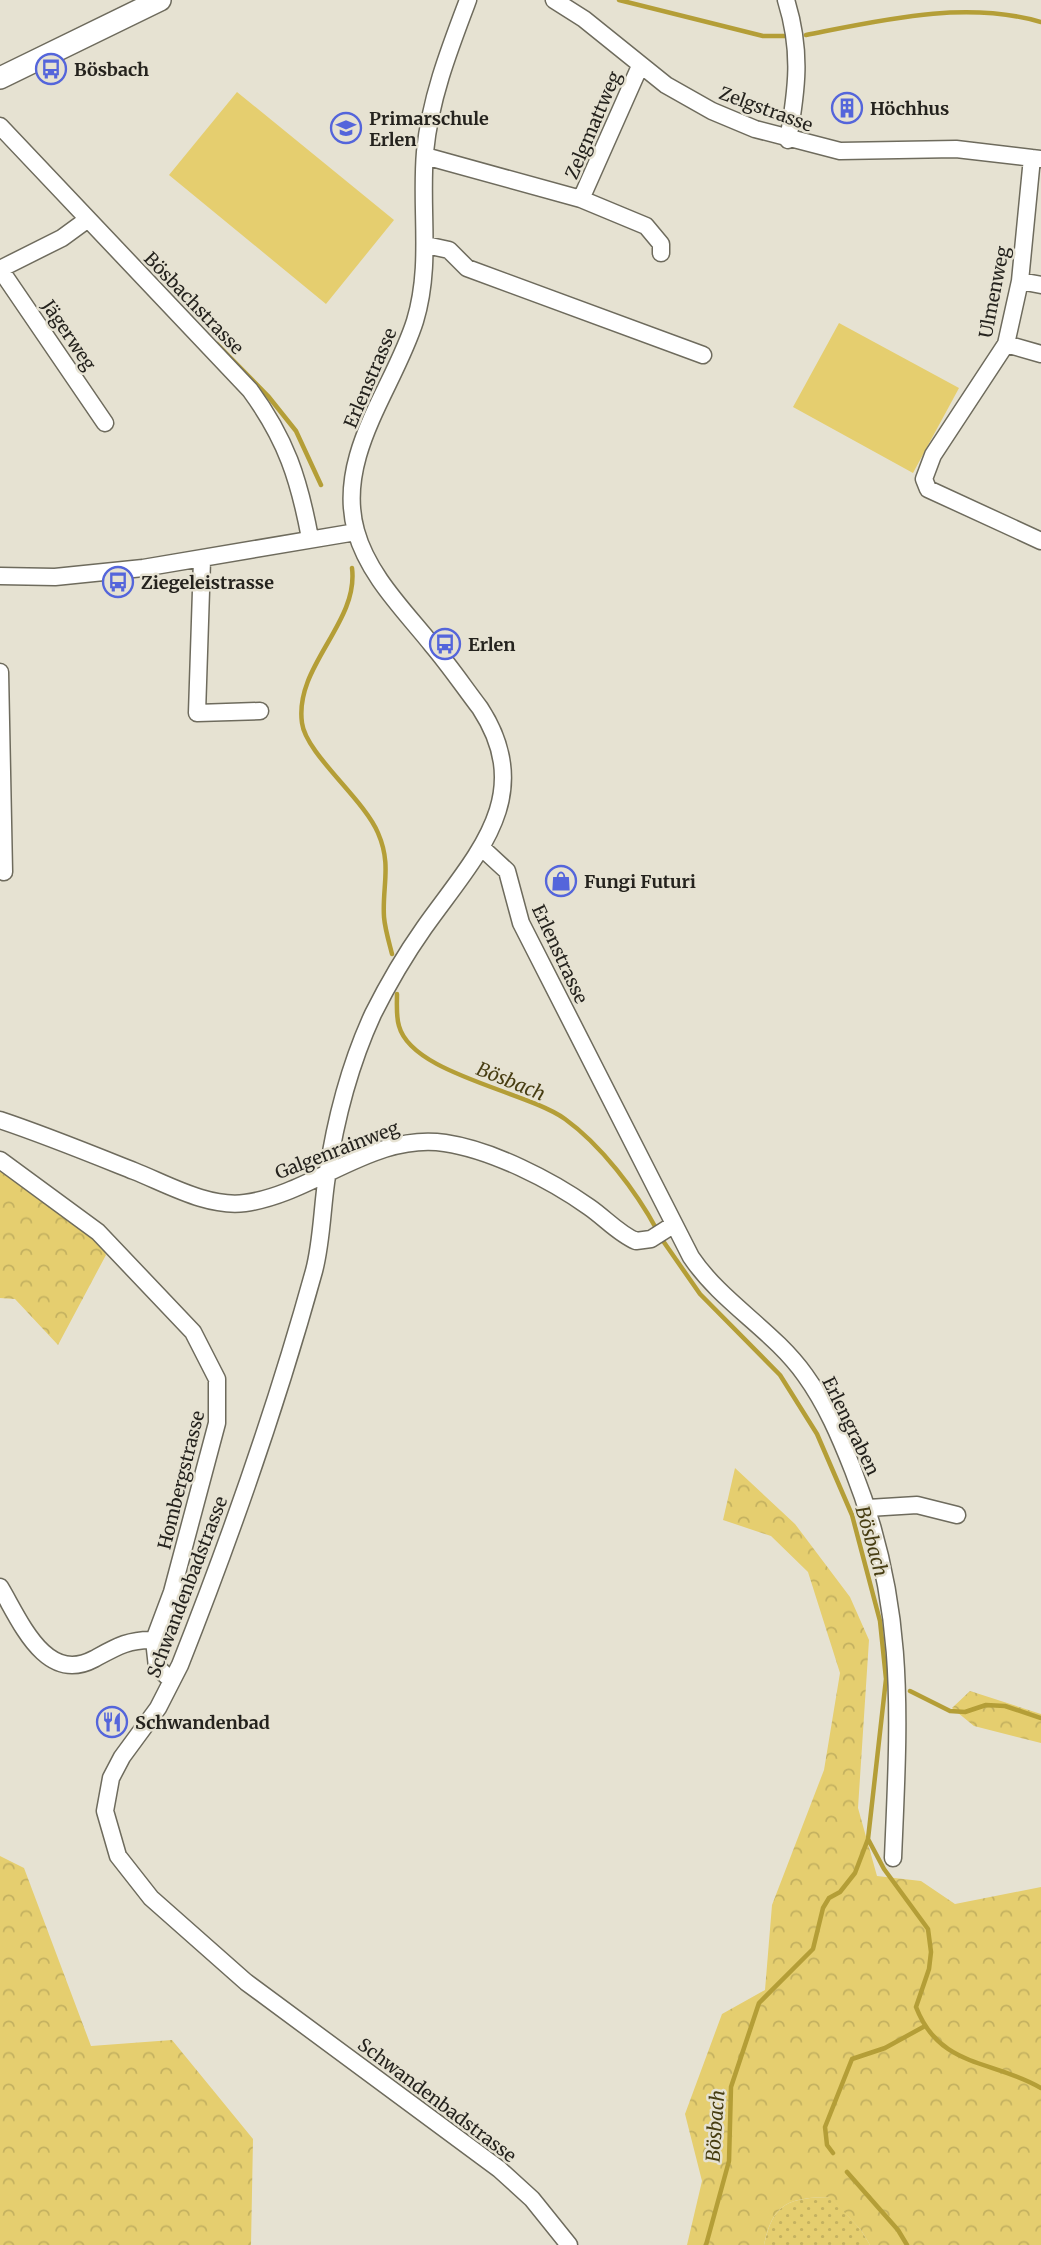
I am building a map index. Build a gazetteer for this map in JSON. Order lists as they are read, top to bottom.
{
  "streets": {
    "street": [
      "Zelgstrasse",
      "Zelgmattweg",
      "Ulmenweg",
      "Bösbachstrasse",
      "Jägerweg",
      "Erlenstrasse",
      "Galgenrainweg",
      "Erlengraben",
      "Hombergstrasse",
      "Schwandenbadstrasse"
    ]
  },
  "crossings": [
    ["Zelgstrasse", "Zelgmattweg"],
    ["Zelgstrasse", "Ulmenweg"],
    ["Zelgmattweg", "Erlenstrasse"],
    ["Erlenstrasse", "Galgenrainweg"],
    ["Erlenstrasse", "Erlengraben"],
    ["Erlenstrasse", "Schwandenbadstrasse"],
    ["Galgenrainweg", "Erlengraben"],
    ["Galgenrainweg", "Schwandenbadstrasse"]
  ],
  "water": ["Bösbach"],
  "places": {
    "bus stop": ["Bösbach", "Ziegeleistrasse", "Erlen"],
    "building": ["Höchhus"],
    "school or university": ["Primarschule Erlen"],
    "shop": ["Fungi Futuri"],
    "restaurant": ["Schwandenbad"]
  }
}
